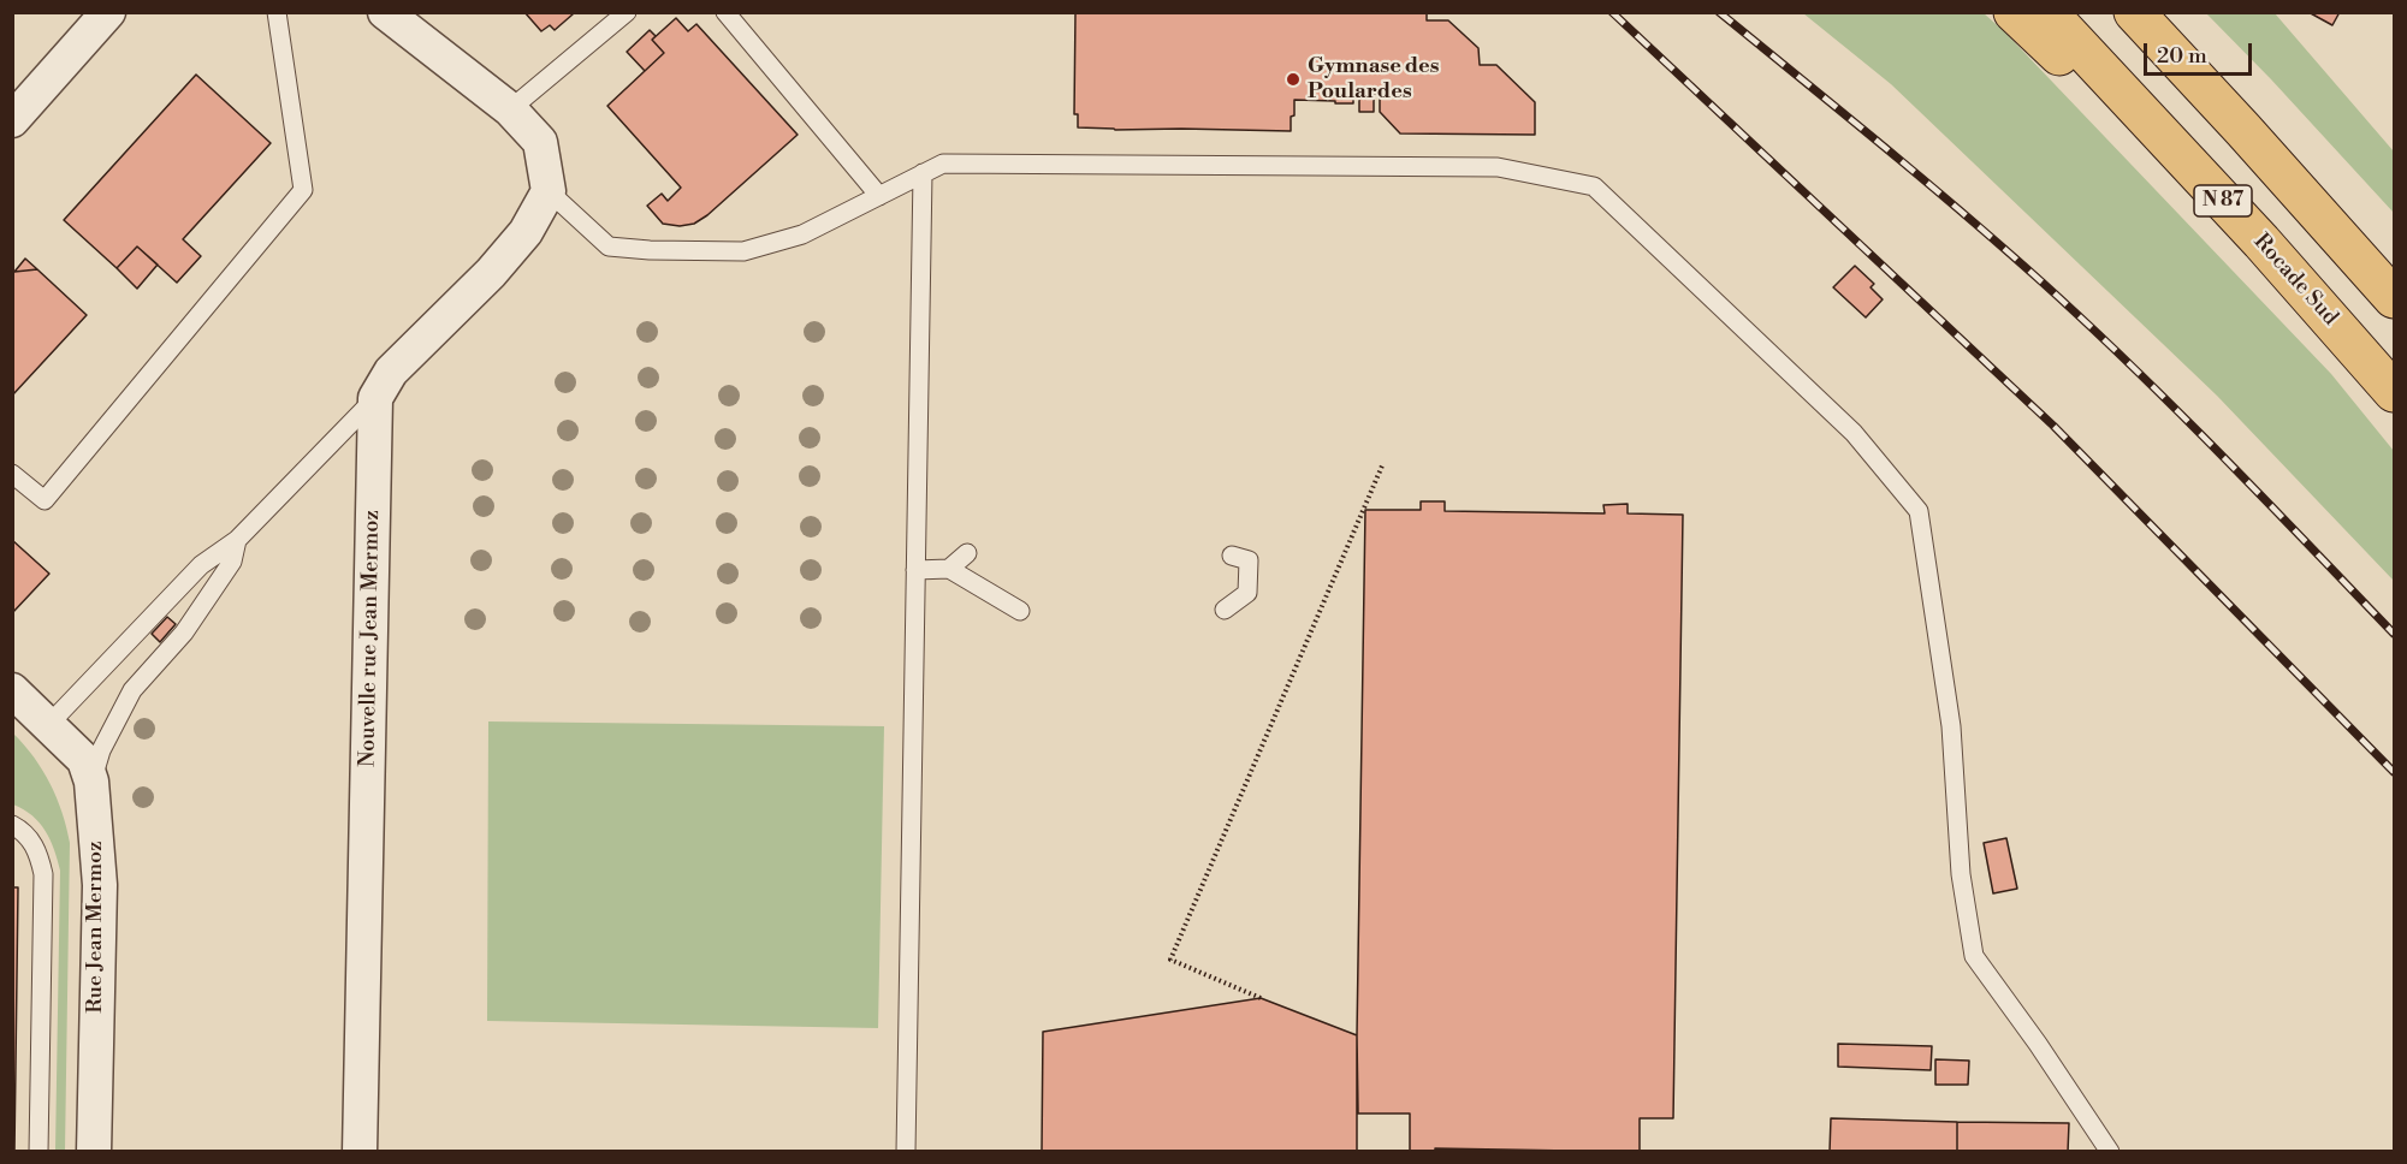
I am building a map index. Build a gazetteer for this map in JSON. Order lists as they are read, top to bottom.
{
  "streets": {
    "highway": ["N 87", "Rocade Sud"],
    "street": ["Nouvelle rue Jean Mermoz", "Rue Jean Mermoz"]
  },
  "places": ["Gymnase des Poulardes"],
  "scale_bar": "20 m"
}
